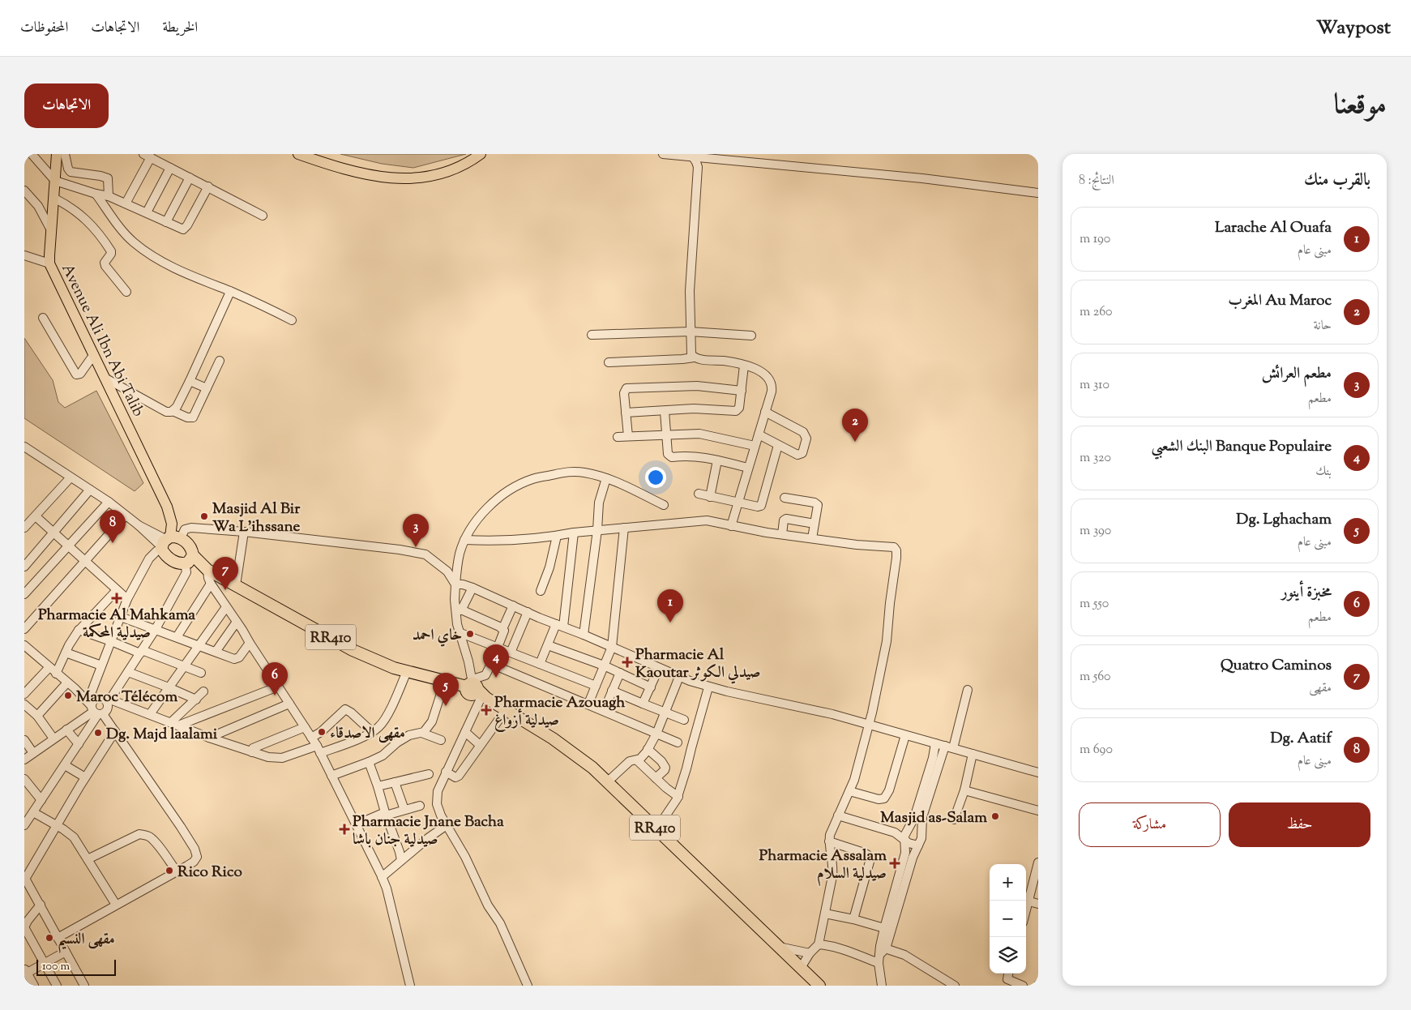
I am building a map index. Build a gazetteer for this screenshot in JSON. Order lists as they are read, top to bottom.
{
  "streets": {
    "highway": ["RR410"],
    "main road": ["Avenue Ali Ibn Abi Talib"]
  },
  "crossings": [
    ["Avenue Ali Ibn Abi Talib", "RR410"]
  ],
  "places": {
    "other": [
      "Masjid Al Bir Wa L'ihssane",
      "خاي احمد",
      "Maroc Télécom",
      "مقهى الاصدقاء",
      "Dg. Majd laalami",
      "Masjid as-Salam",
      "Rico Rico",
      "مقهى النسيم"
    ],
    "health": [
      "Pharmacie Al Mahkama صيدلية المحكمة",
      "Pharmacie Al Kaoutar صيدلي الكوثر",
      "Pharmacie Azouagh صيدلية أزواغ",
      "Pharmacie Jnane Bacha صيدلية جنان باشا",
      "Pharmacie Assalam صيدلية السلام"
    ]
  },
  "scale_bar": "100 m",
  "page": {
    "header": "Waypost",
    "nav": ["الخريطة", "الاتجاهات", "المحفوظات"],
    "title": "موقعنا",
    "buttons": [
      "الاتجاهات",
      ["حفظ", "مشاركة"]
    ],
    "heading": ["بالقرب منك", "النتائج: 8"],
    "list": [
      {
        "mark": "1",
        "name": "Larache Al Ouafa",
        "note": "مبنى عام",
        "value": "190 m"
      },
      {
        "mark": "2",
        "name": "Au Maroc المغرب",
        "note": "حانة",
        "value": "260 m"
      },
      {
        "mark": "3",
        "name": "مطعم العرائش",
        "note": "مطعم",
        "value": "310 m"
      },
      {
        "mark": "4",
        "name": "Banque Populaire البنك الشعبي",
        "note": "بنك",
        "value": "320 m"
      },
      {
        "mark": "5",
        "name": "Dg. Lghacham",
        "note": "مبنى عام",
        "value": "390 m"
      },
      {
        "mark": "6",
        "name": "مخبزة أينور",
        "note": "مطعم",
        "value": "550 m"
      },
      {
        "mark": "7",
        "name": "Quatro Caminos",
        "note": "مقهى",
        "value": "560 m"
      },
      {
        "mark": "8",
        "name": "Dg. Aatif",
        "note": "مبنى عام",
        "value": "690 m"
      }
    ],
    "pins": [
      "2",
      "8",
      "3",
      "7",
      "1",
      "4",
      "6",
      "5"
    ],
    "map_buttons": ["+", "−"],
    "scale": "100 m"
  }
}
